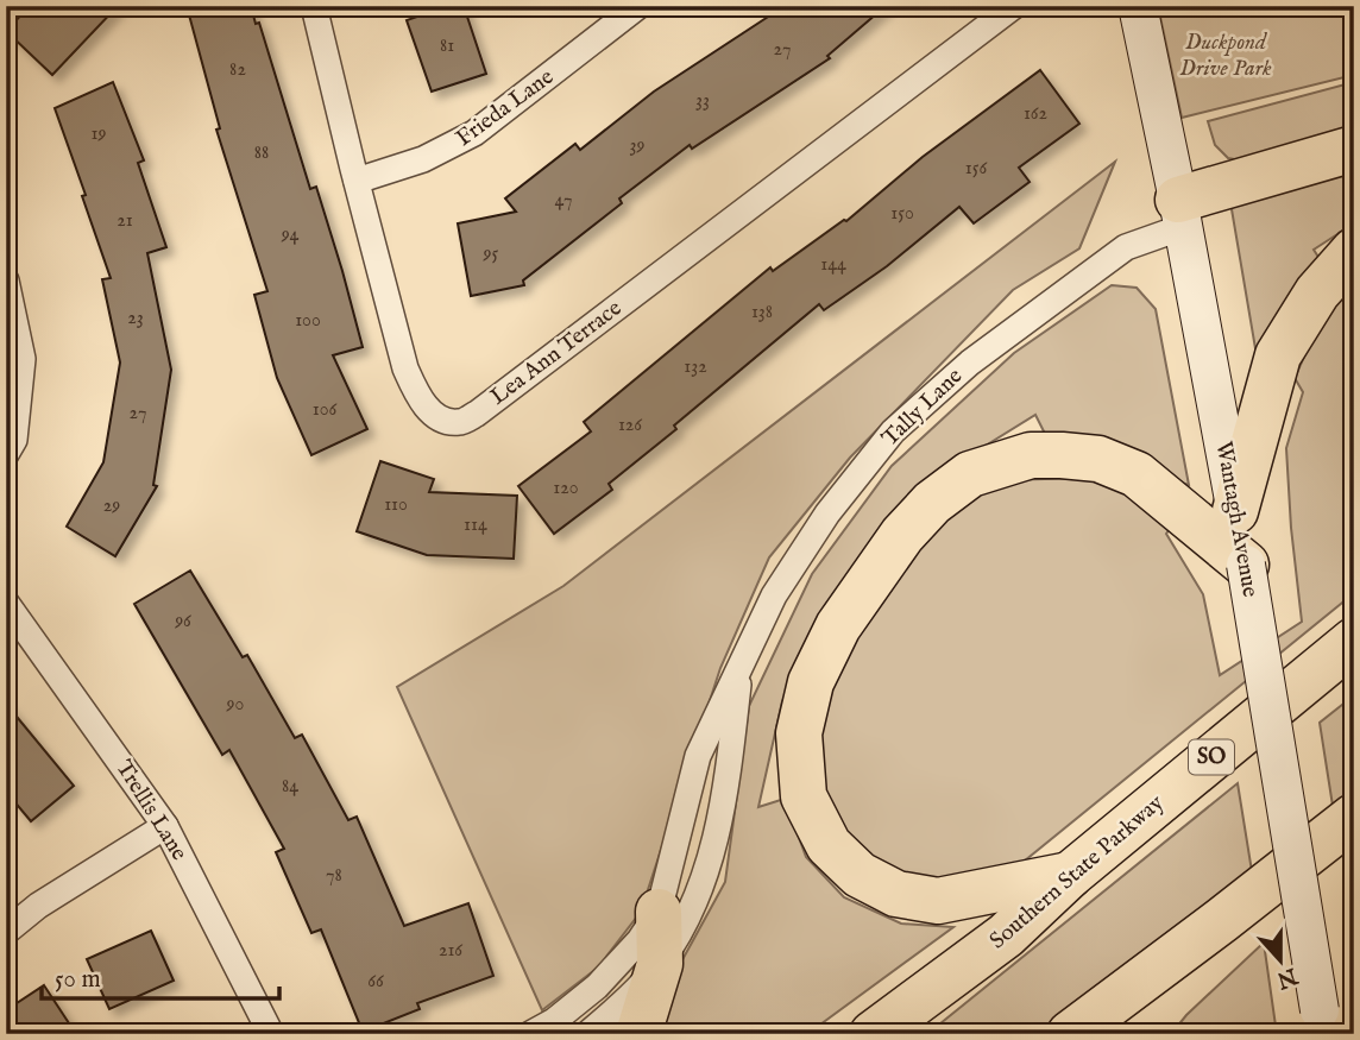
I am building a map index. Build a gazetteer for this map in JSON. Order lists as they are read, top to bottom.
{
  "streets": {
    "highway": ["SO", "Southern State Parkway"],
    "main road": ["Wantagh Avenue"],
    "street": [
      "Frieda Lane",
      "Lea Ann Terrace",
      "Tally Lane",
      "Trellis Lane"
    ]
  },
  "crossings": [
    ["Frieda Lane", "Lea Ann Terrace"],
    ["Tally Lane", "Wantagh Avenue"]
  ],
  "parks": ["Duckpond Drive Park"],
  "house_numbers": [
    "81",
    "27",
    "82",
    "33",
    "162",
    "19",
    "39",
    "88",
    "156",
    "47",
    "150",
    "21",
    "94",
    "95",
    "144",
    "138",
    "23",
    "100",
    "132",
    "106",
    "27",
    "126",
    "120",
    "110",
    "29",
    "114",
    "96",
    "90",
    "84",
    "78",
    "216",
    "66"
  ],
  "scale_bar": "50 m",
  "north": "bottom"
}
